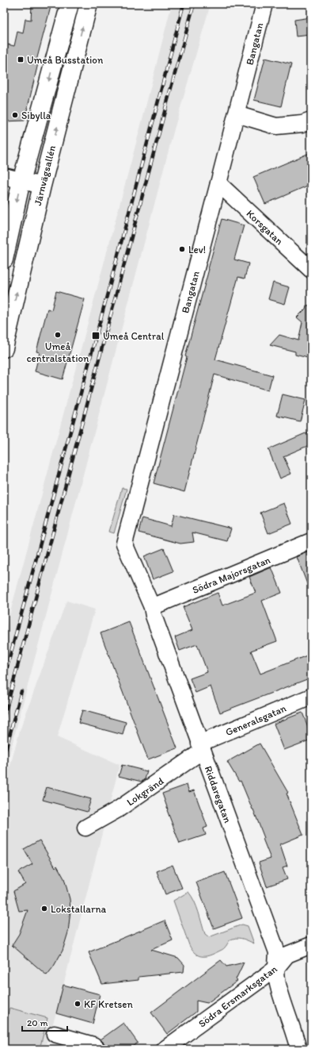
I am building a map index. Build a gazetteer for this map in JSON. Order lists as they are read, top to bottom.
{
  "streets": {
    "main road": ["Järnvägsallén"],
    "street": [
      "Bangatan",
      "Korsgatan",
      "Södra Majorsgatan",
      "Generalsgatan",
      "Lokgränd",
      "Riddaregatan",
      "Södra Ersmarksgatan"
    ]
  },
  "crossings": [
    ["Bangatan", "Korsgatan"],
    ["Bangatan", "Riddaregatan"],
    ["Södra Majorsgatan", "Riddaregatan"],
    ["Generalsgatan", "Lokgränd"],
    ["Generalsgatan", "Riddaregatan"],
    ["Lokgränd", "Riddaregatan"],
    ["Riddaregatan", "Södra Ersmarksgatan"]
  ],
  "places": {
    "transit": ["Umeå Busstation", "Umeå Central"],
    "other": [
      "Sibylla",
      "Lev!",
      "Umeå centralstation",
      "Lokstallarna",
      "KF Kretsen"
    ]
  },
  "scale_bar": "20 m"
}
